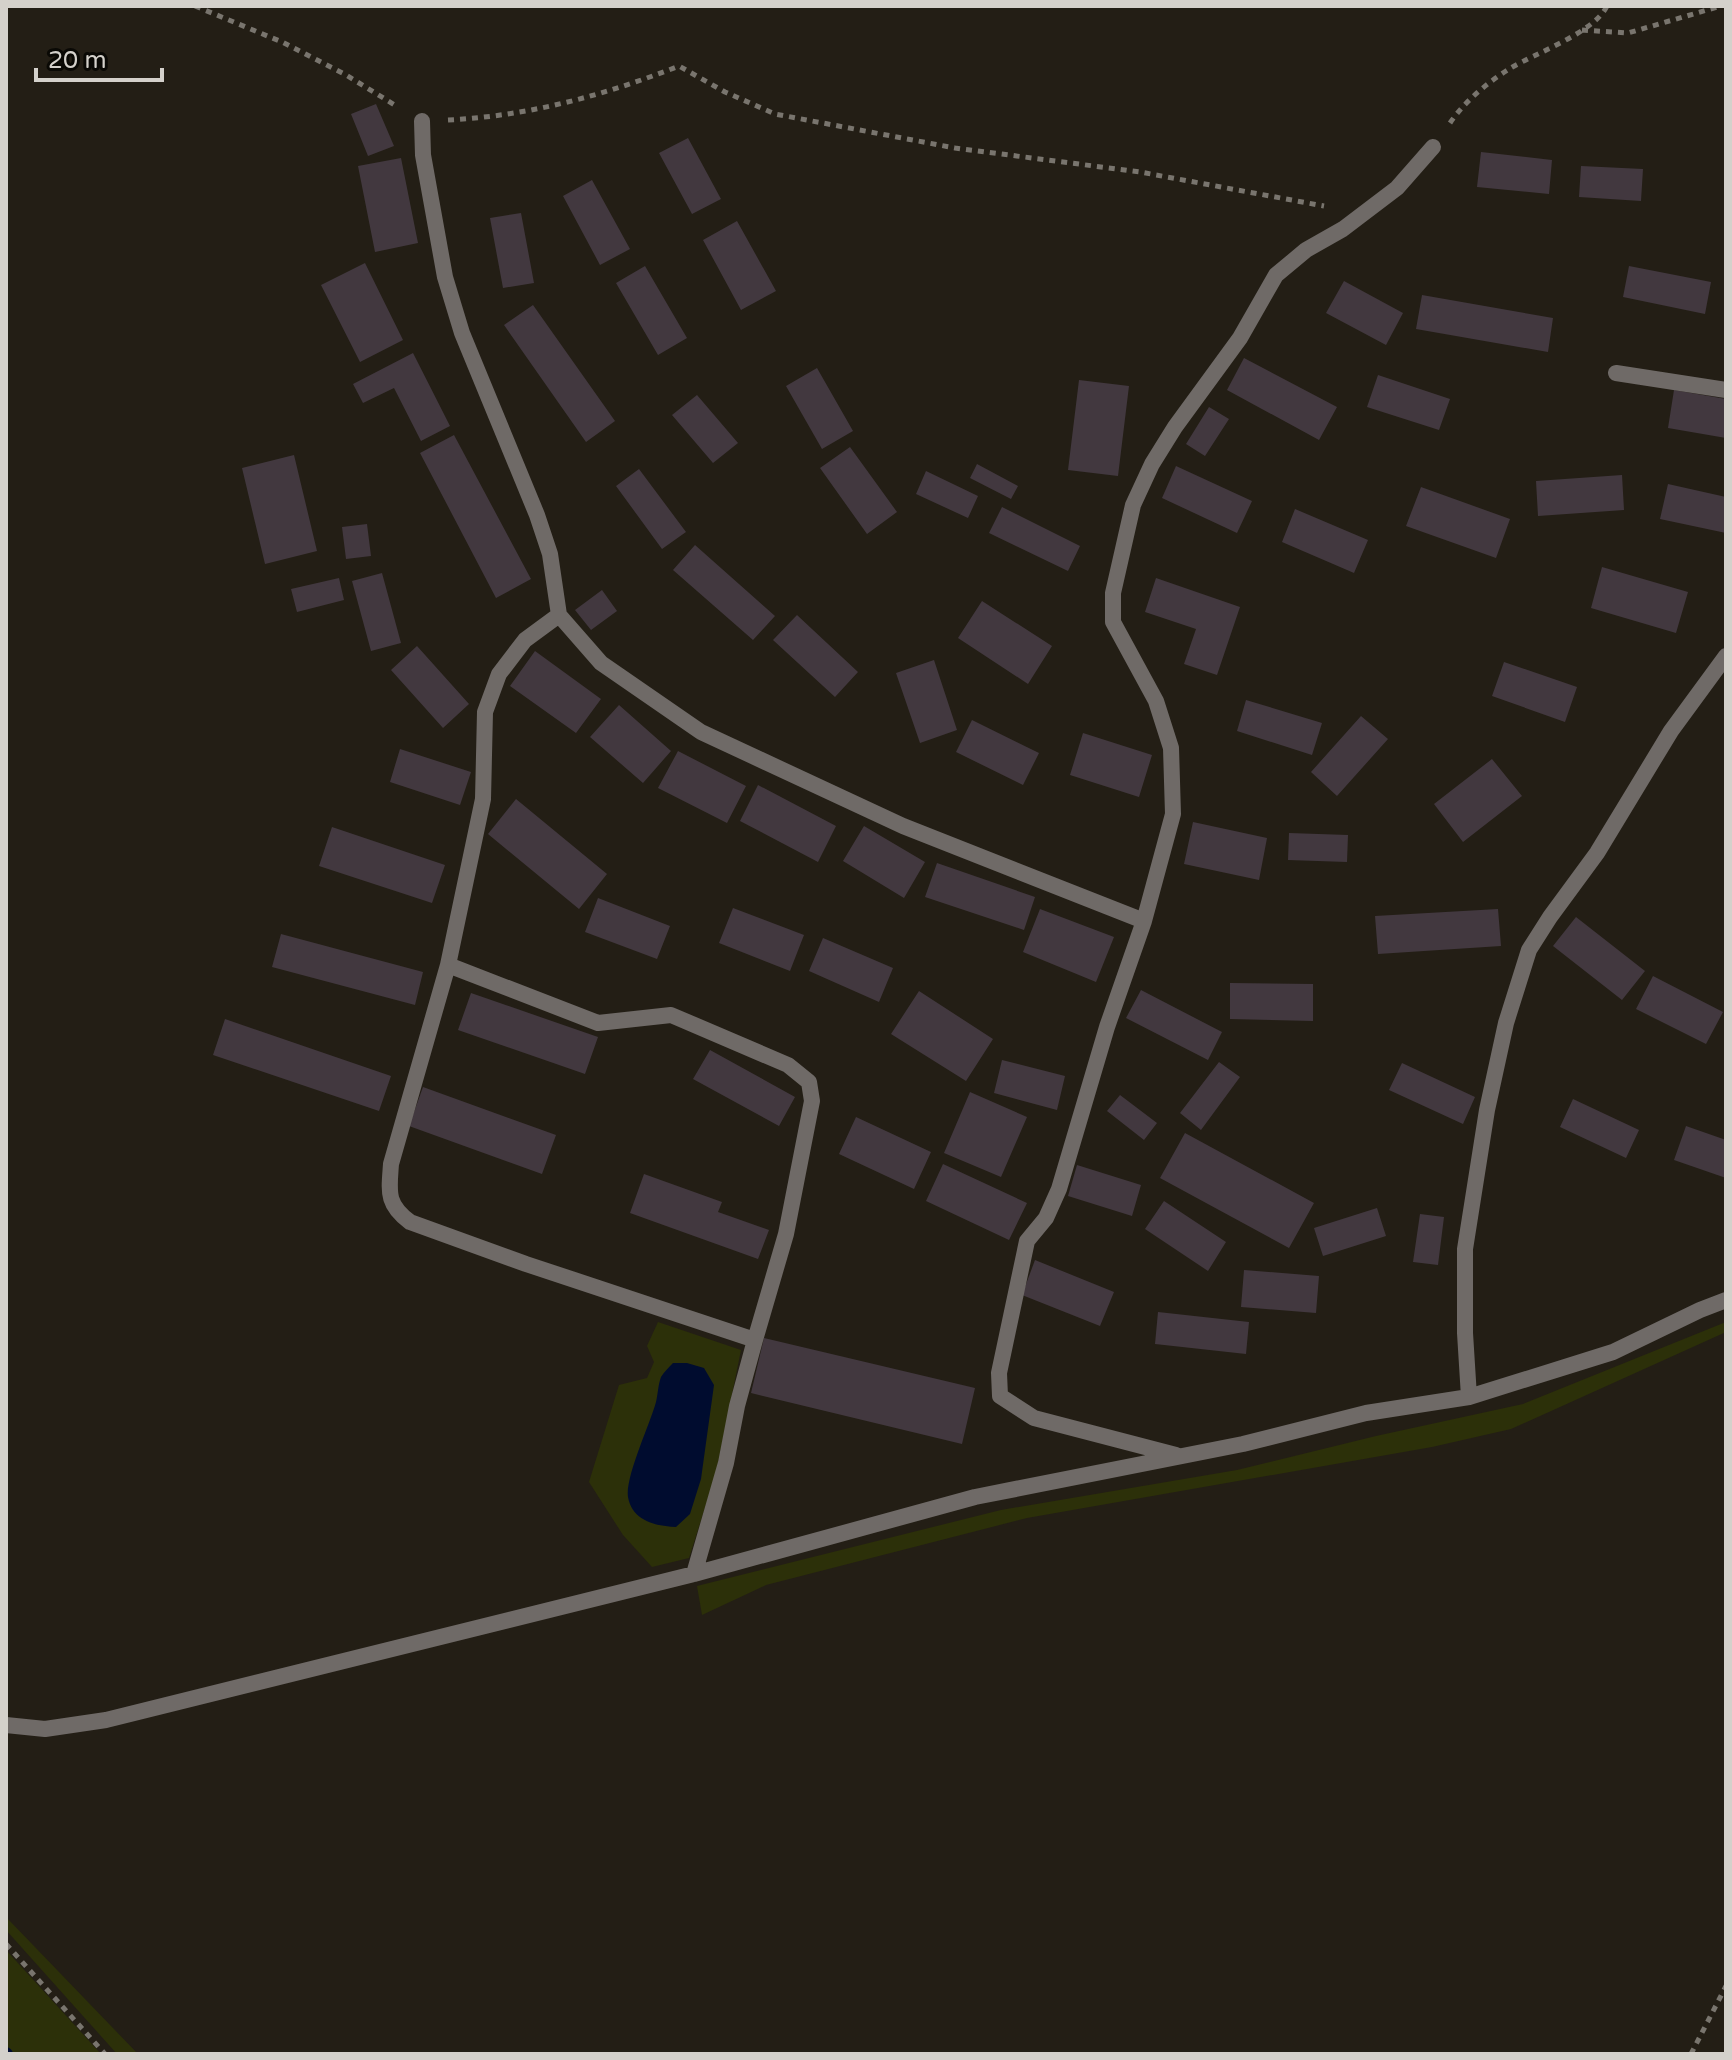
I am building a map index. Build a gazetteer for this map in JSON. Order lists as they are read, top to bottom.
{
  "scale_bar": "20 m"
}
